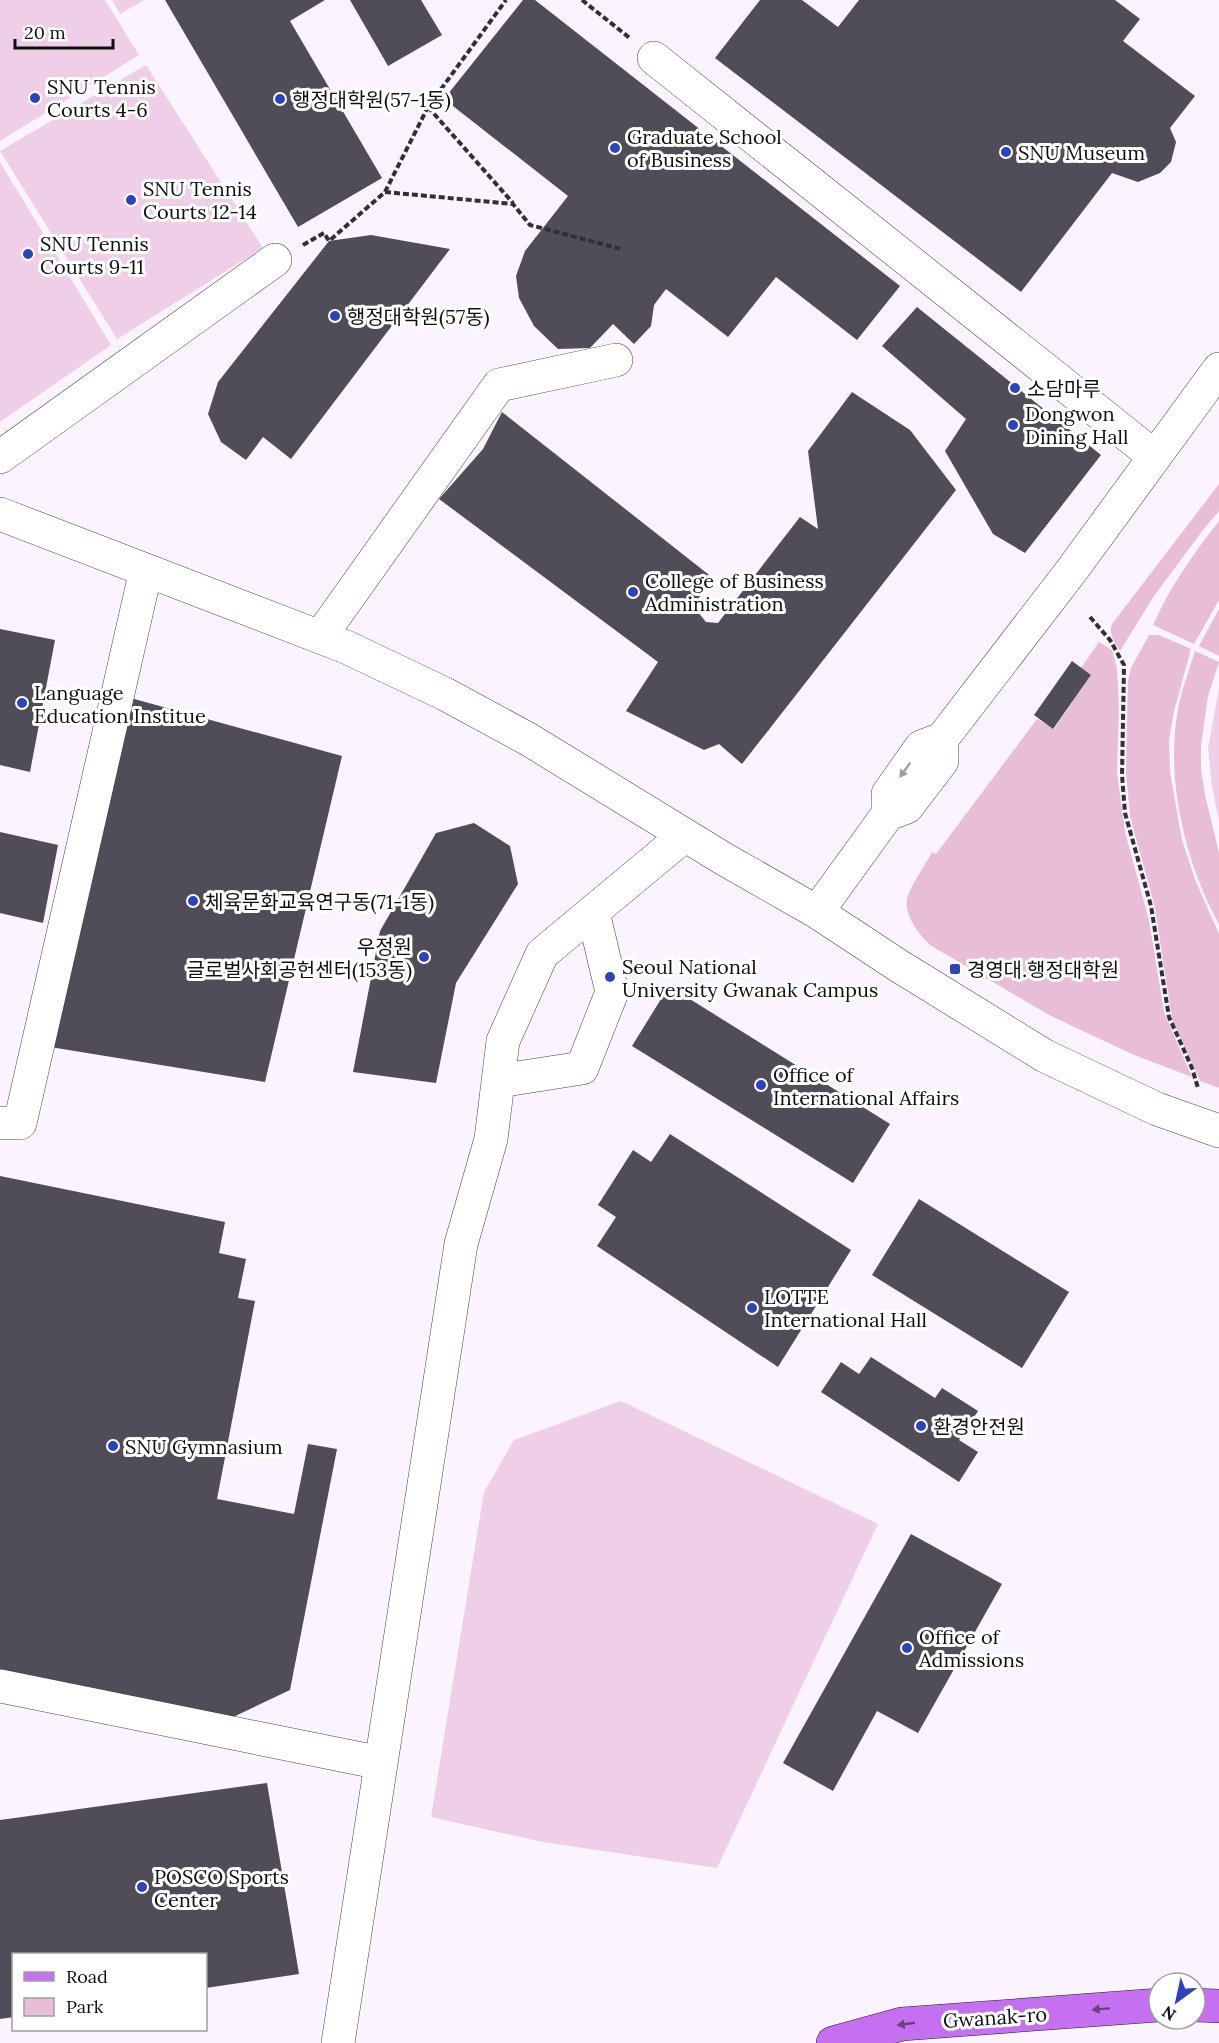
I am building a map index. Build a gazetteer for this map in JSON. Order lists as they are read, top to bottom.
{
  "streets": {
    "main road": ["Gwanak-ro"]
  },
  "one_way": ["Gwanak-ro"],
  "places": {
    "other": [
      "SNU Tennis Courts 4-6",
      "행정대학원(57-1동)",
      "Graduate School of Business",
      "SNU Museum",
      "SNU Tennis Courts 12-14",
      "SNU Tennis Courts 9-11",
      "행정대학원(57동)",
      "소담마루",
      "Dongwon Dining Hall",
      "College of Business Administration",
      "Language Education Institue",
      "체육문화교육연구동(71-1동)",
      "우정원 글로벌사회공헌센터(153동)",
      "Seoul National University Gwanak Campus",
      "Office of International Affairs",
      "LOTTE International Hall",
      "환경안전원",
      "SNU Gymnasium",
      "Office of Admissions",
      "POSCO Sports Center"
    ],
    "transit": ["경영대.행정대학원"]
  },
  "legend": ["Road", "Park"],
  "scale_bar": "20 m",
  "north": "bottom left"
}
